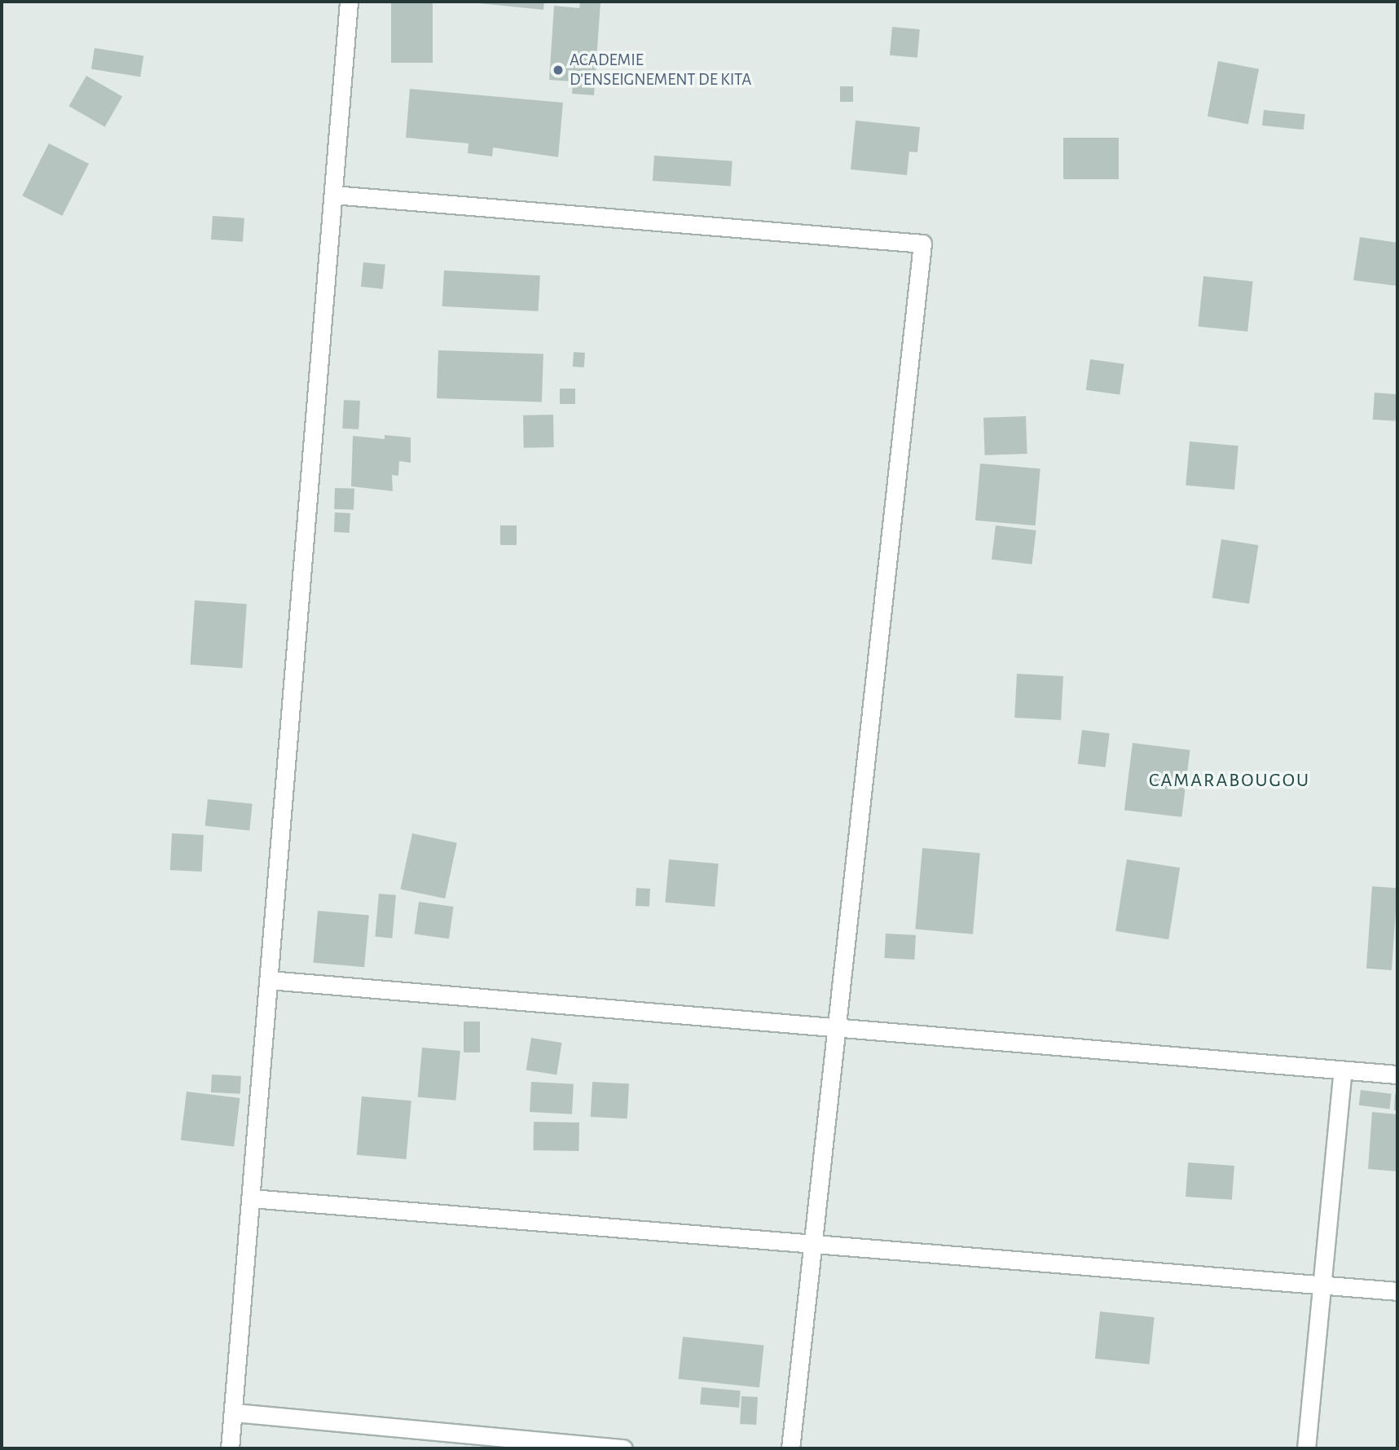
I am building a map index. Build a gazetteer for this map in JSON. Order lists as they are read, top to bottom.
{
  "districts": ["CAMARABOUGOU"],
  "places": ["ACADEMIE D'ENSEIGNEMENT DE KITA"]
}
